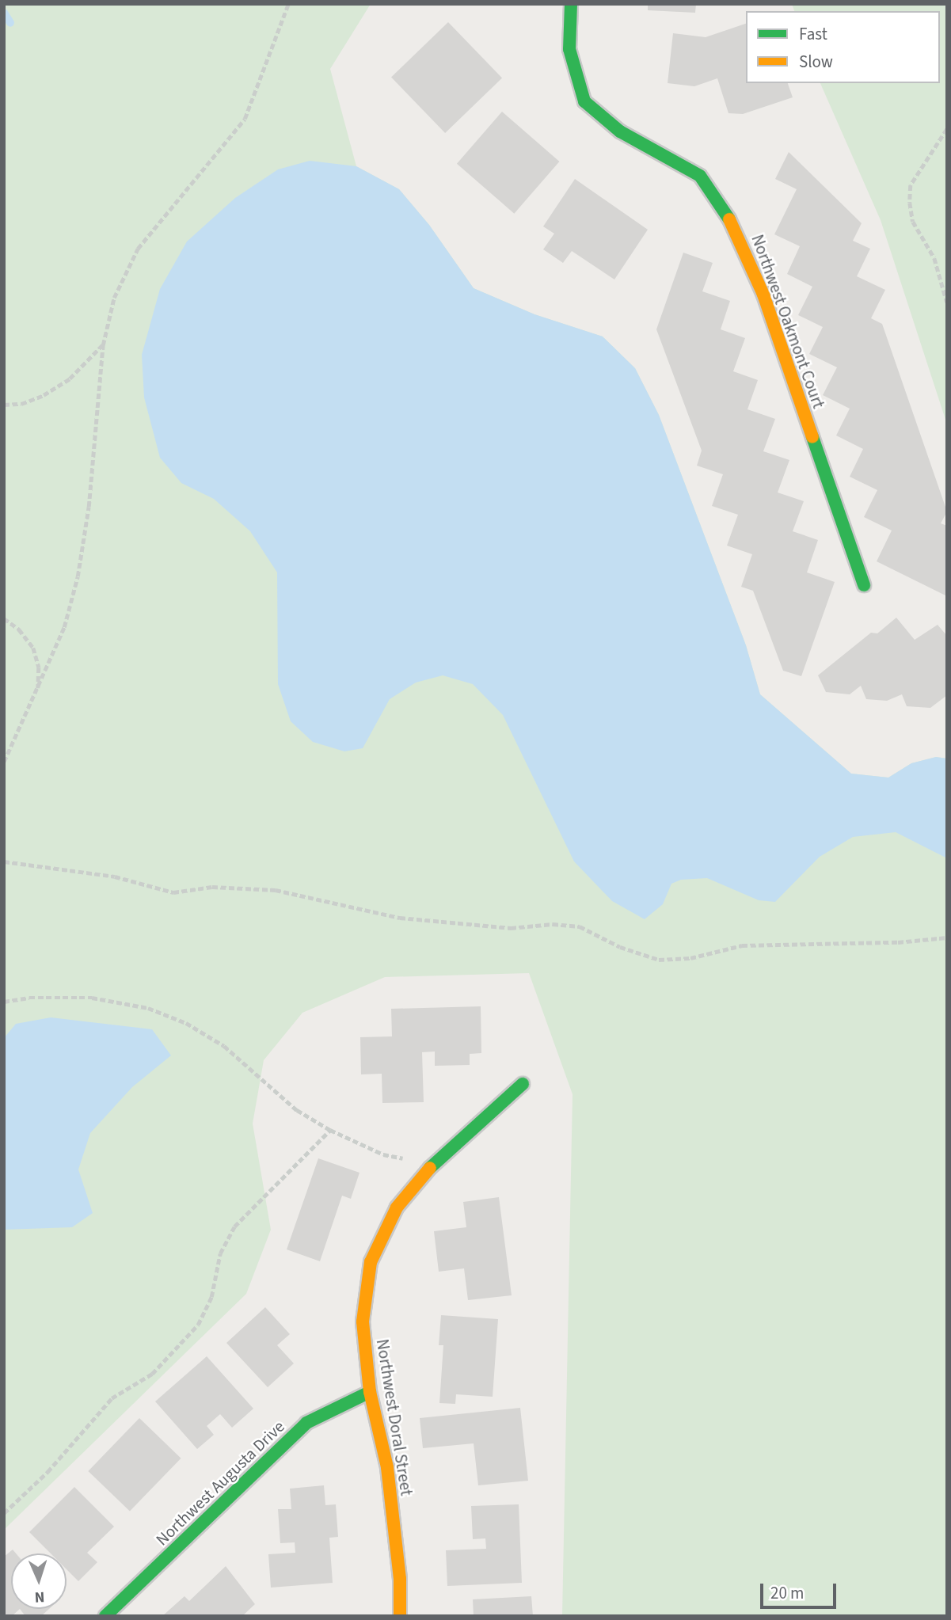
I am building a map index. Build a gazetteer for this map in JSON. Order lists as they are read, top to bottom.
{
  "streets": {
    "street": ["Northwest Oakmont Court", "Northwest Doral Street", "Northwest Augusta Drive"]
  },
  "crossings": [
    ["Northwest Doral Street", "Northwest Augusta Drive"]
  ],
  "legend": ["Fast", "Slow"],
  "scale_bar": "20 m",
  "north": "bottom"
}
